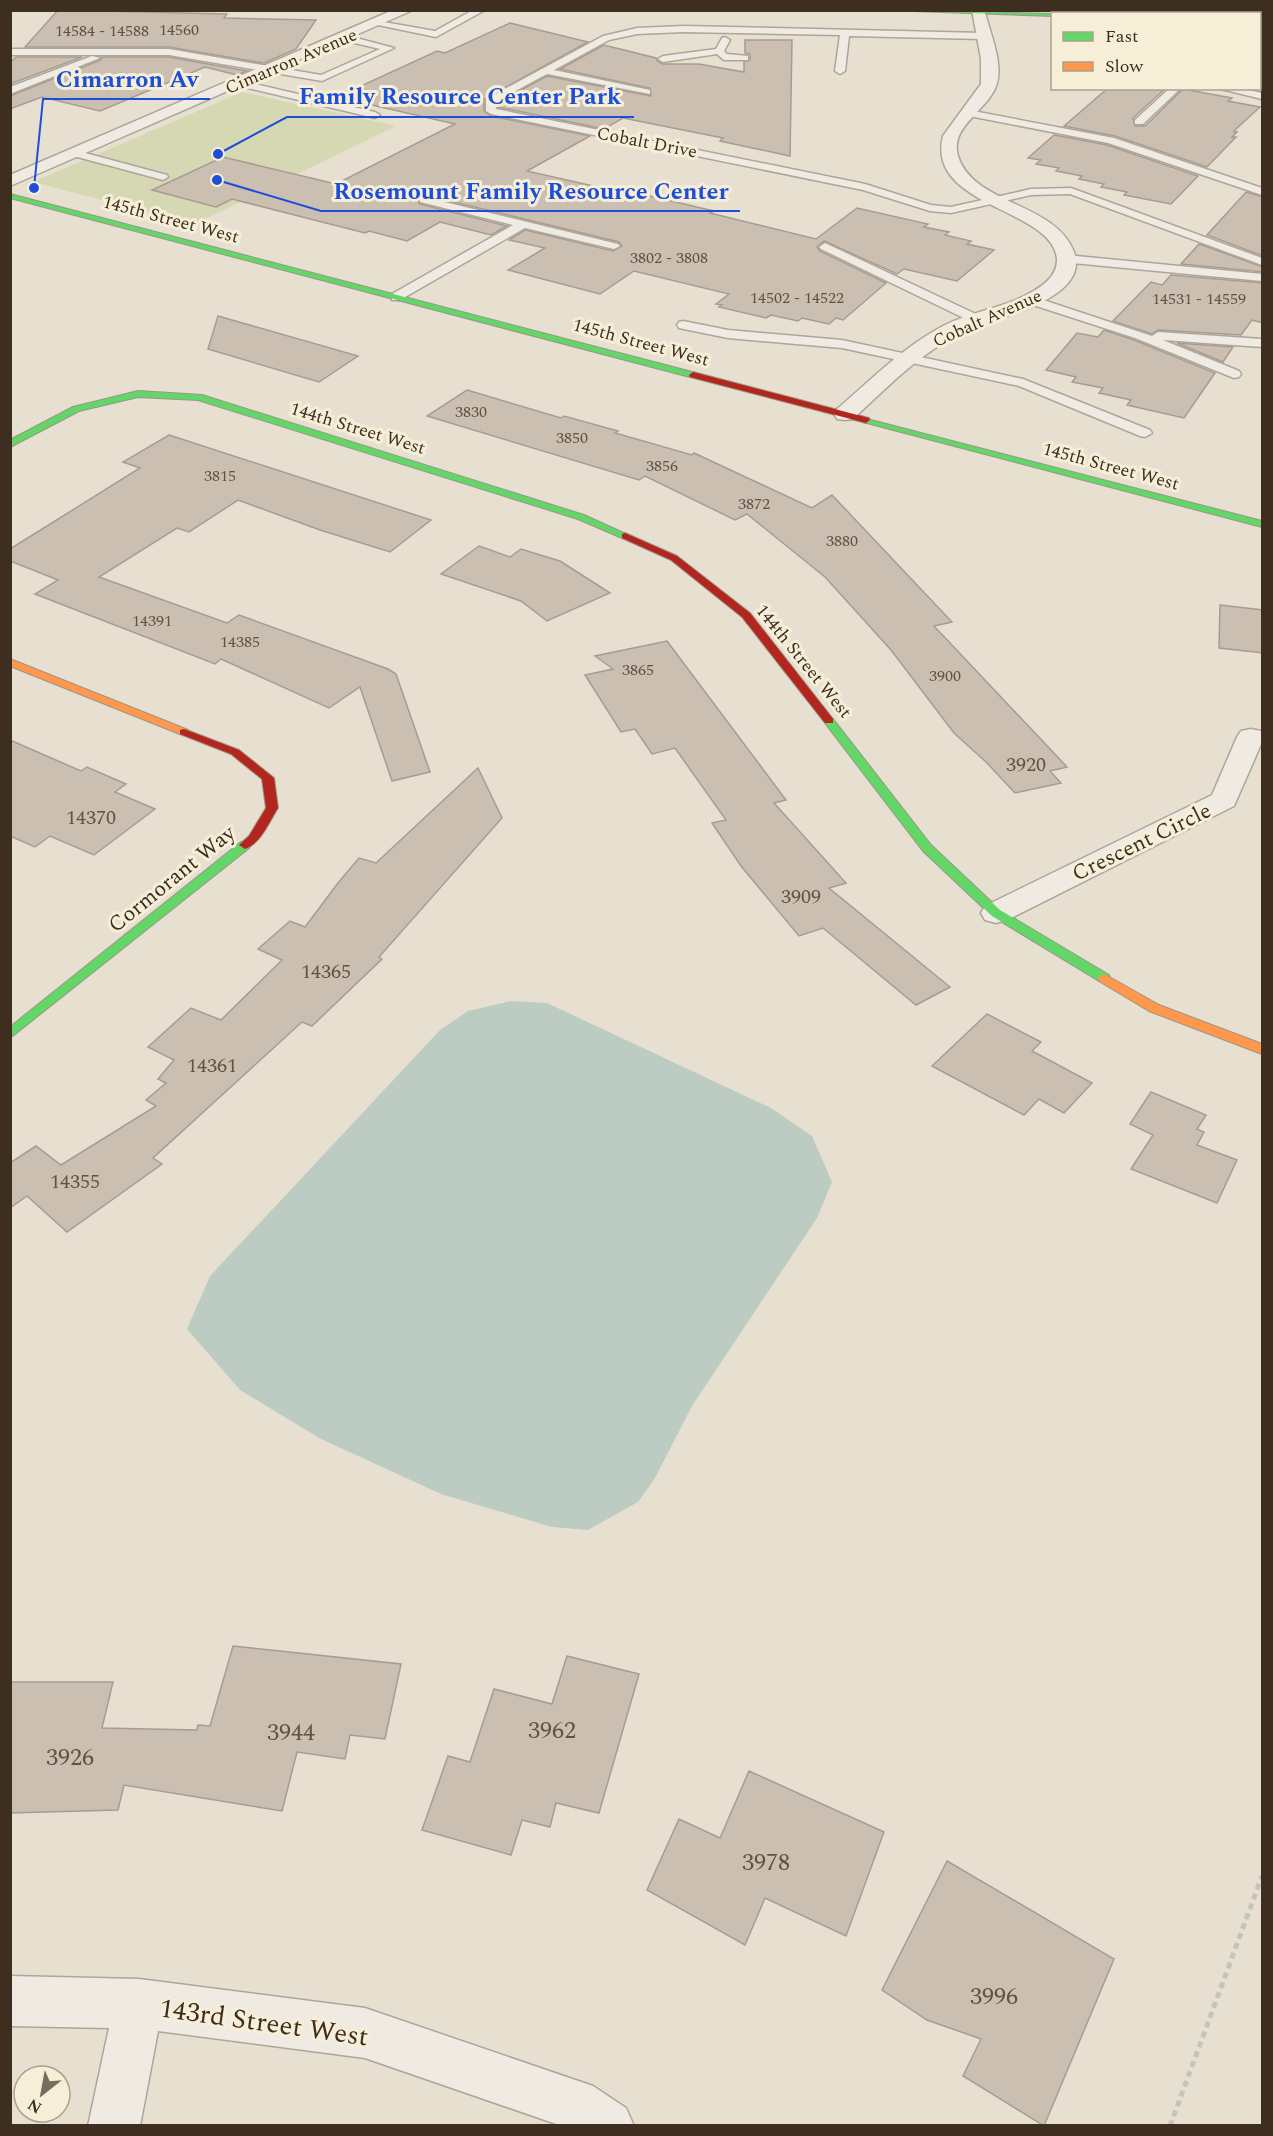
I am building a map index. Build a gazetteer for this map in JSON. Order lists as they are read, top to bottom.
{
  "streets": {
    "street": [
      "Cimarron Avenue",
      "145th Street West",
      "Cobalt Avenue",
      "144th Street West",
      "Crescent Circle",
      "Cormorant Way",
      "143rd Street West"
    ],
    "lane": ["Cobalt Drive"]
  },
  "crossings": [
    ["145th Street West", "Cobalt Avenue"],
    ["144th Street West", "Crescent Circle"]
  ],
  "places": ["Family Resource Center Park", "Rosemount Family Resource Center", "Cimarron Av"],
  "house_numbers": [
    "14560",
    "14584 - 14588",
    "3802 - 3808",
    "14502 - 14522",
    "14531 - 14559",
    "3830",
    "3850",
    "3856",
    "3815",
    "3872",
    "3880",
    "14391",
    "14385",
    "3865",
    "3900",
    "3920",
    "14370",
    "3909",
    "14365",
    "14361",
    "14355",
    "3962",
    "3944",
    "3926",
    "3978",
    "3996"
  ],
  "legend": ["Fast", "Slow"],
  "north": "bottom left"
}
